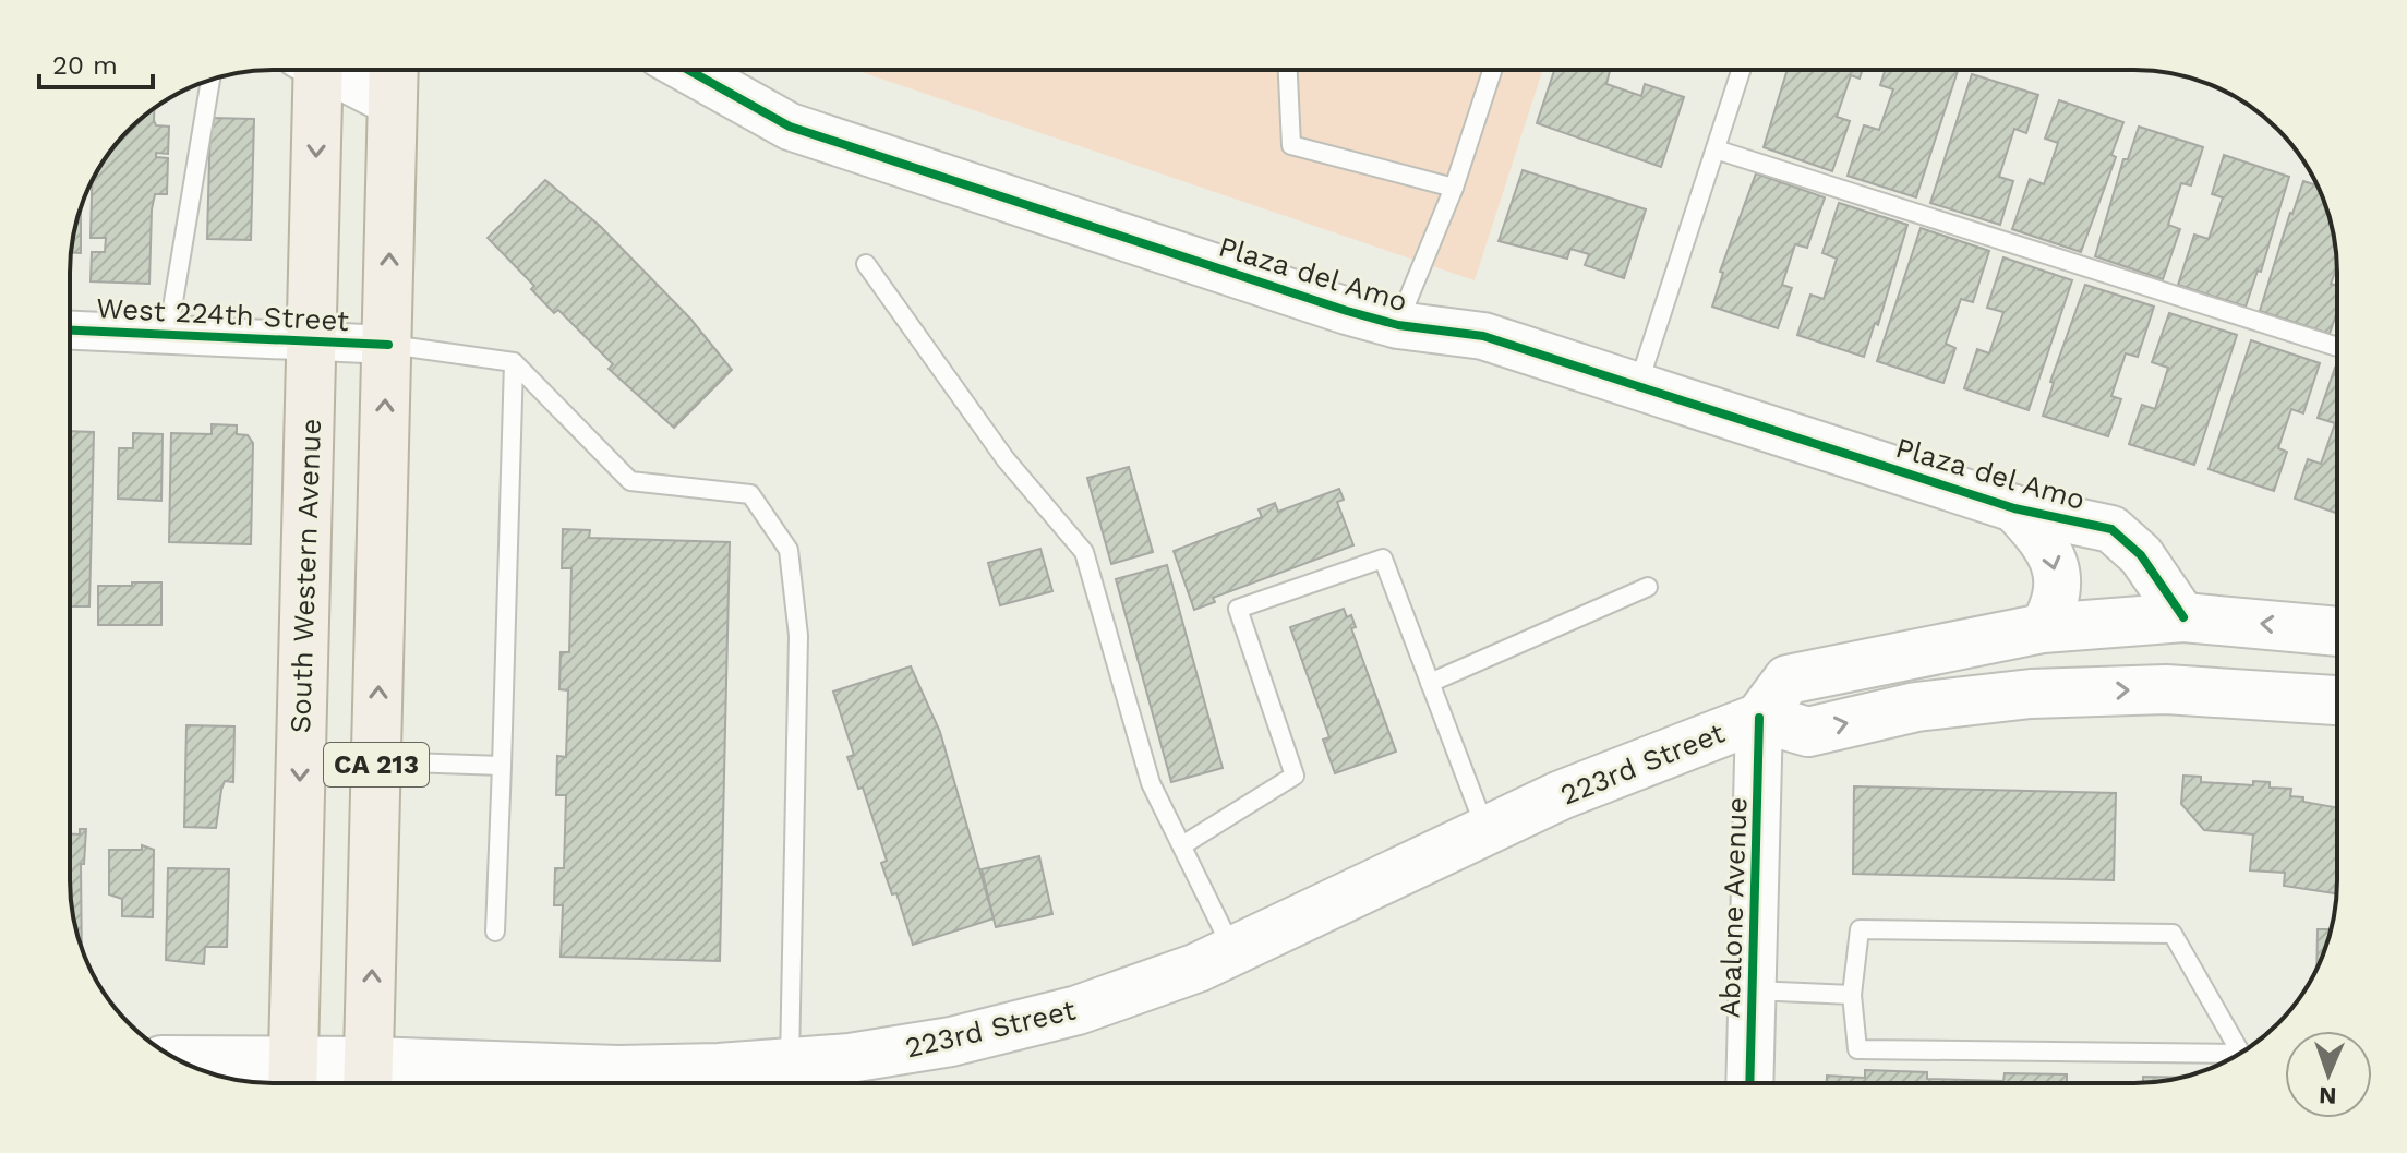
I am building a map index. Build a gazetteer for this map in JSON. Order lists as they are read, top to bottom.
{
  "streets": {
    "main road": ["South Western Avenue", "223rd Street", "CA 213"],
    "street": ["Plaza del Amo", "West 224th Street", "Abalone Avenue"]
  },
  "crossings": [
    ["West 224th Street", "South Western Avenue"],
    ["West 224th Street", "CA 213"],
    ["South Western Avenue", "223rd Street"],
    ["223rd Street", "CA 213"],
    ["223rd Street", "Abalone Avenue"]
  ],
  "scale_bar": "20 m",
  "north": "bottom"
}
